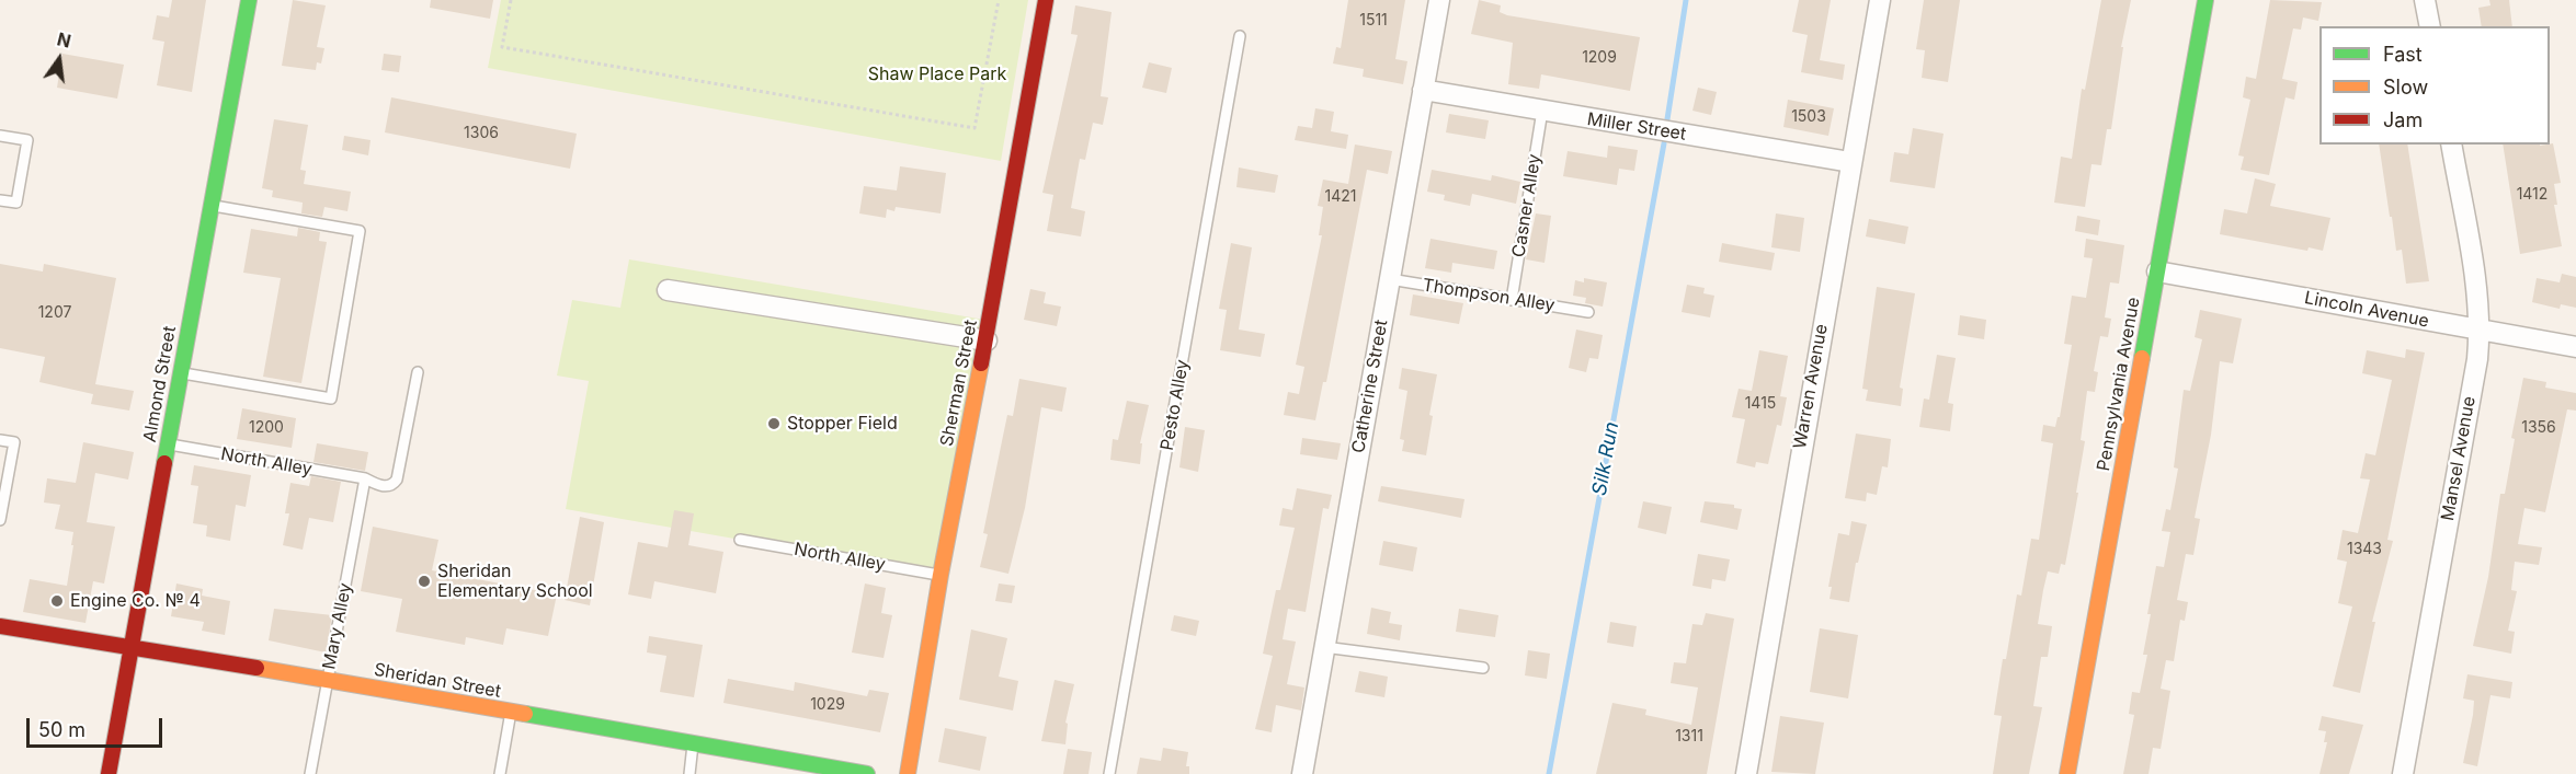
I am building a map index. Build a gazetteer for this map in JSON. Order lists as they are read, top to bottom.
{
  "streets": {
    "street": [
      "Miller Street",
      "Lincoln Avenue",
      "Sherman Street",
      "Almond Street",
      "Pennsylvania Avenue",
      "Catherine Street",
      "Warren Avenue",
      "Mansel Avenue",
      "Sheridan Street"
    ],
    "lane": [
      "Casner Alley",
      "Thompson Alley",
      "Pesto Alley",
      "North Alley",
      "Mary Alley"
    ]
  },
  "crossings": [
    ["Miller Street", "Casner Alley"],
    ["Miller Street", "Catherine Street"],
    ["Miller Street", "Warren Avenue"],
    ["Casner Alley", "Thompson Alley"],
    ["Thompson Alley", "Catherine Street"],
    ["Lincoln Avenue", "Pennsylvania Avenue"],
    ["Lincoln Avenue", "Mansel Avenue"],
    ["Sherman Street", "North Alley"],
    ["Almond Street", "North Alley"],
    ["Almond Street", "Sheridan Street"],
    ["North Alley", "Mary Alley"],
    ["Mary Alley", "Sheridan Street"]
  ],
  "water": ["Silk Run"],
  "parks": ["Shaw Place Park"],
  "places": ["Stopper Field", "Sheridan Elementary School", "Engine Co. № 4"],
  "house_numbers": [
    "1511",
    "1209",
    "1503",
    "1306",
    "1412",
    "1421",
    "1207",
    "1415",
    "1200",
    "1356",
    "1343",
    "1029",
    "1311"
  ],
  "legend": ["Fast", "Slow", "Jam"],
  "scale_bar": "50 m",
  "north": "top"
}
